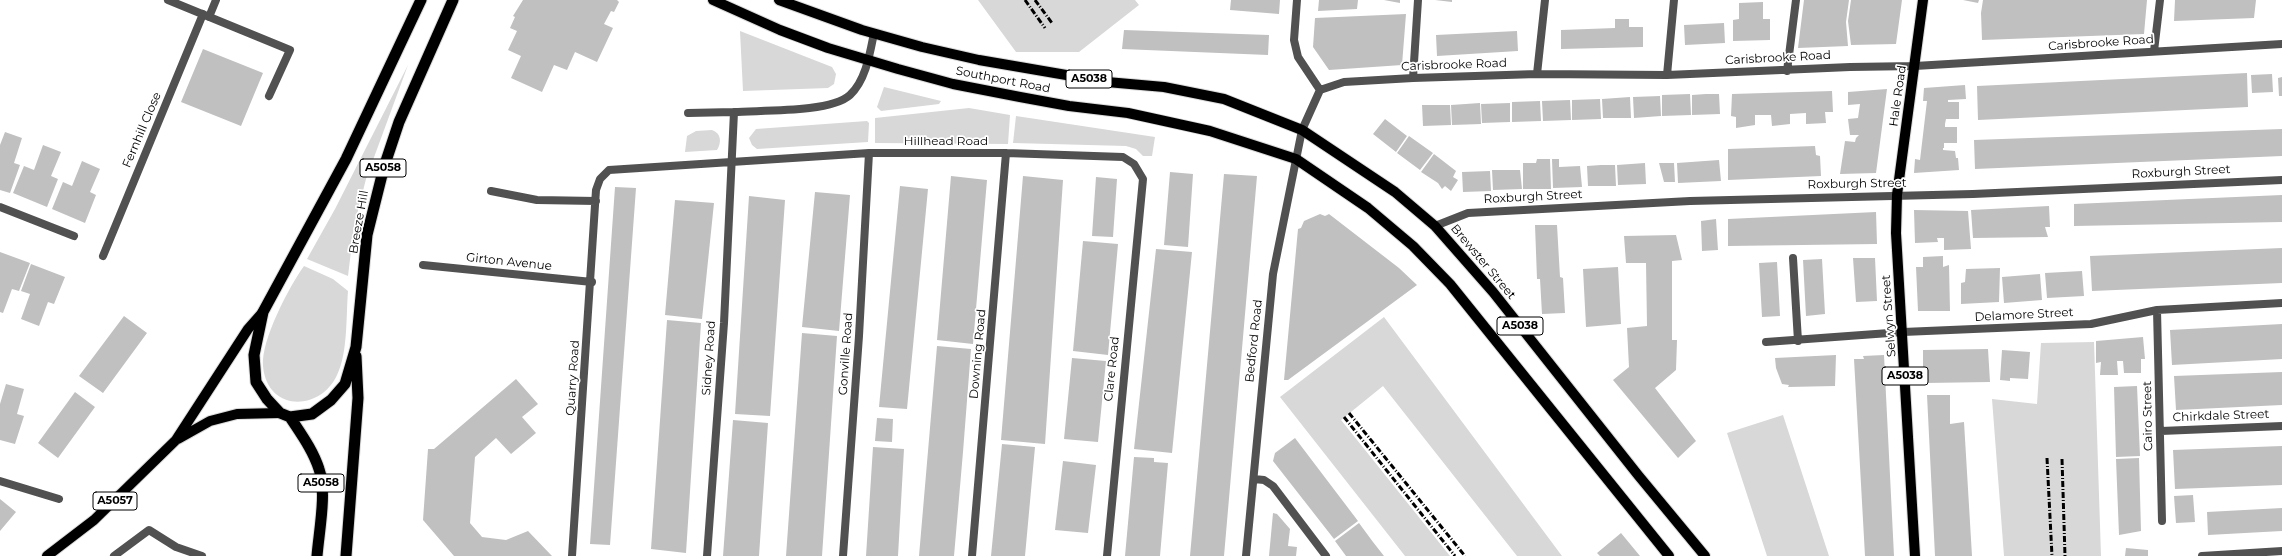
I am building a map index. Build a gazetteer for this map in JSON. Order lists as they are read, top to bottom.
{
  "streets": {
    "highway": ["A5058", "Breeze Hill"],
    "main road": [
      "A5038",
      "Southport Road",
      "Hale Road",
      "Brewster Street",
      "Selwyn Street",
      "A5057"
    ],
    "street": [
      "Carisbrooke Road",
      "Fernhill Close",
      "Hillhead Road",
      "Roxburgh Street",
      "Girton Avenue",
      "Delamore Street",
      "Bedford Road",
      "Gonville Road",
      "Downing Road",
      "Sidney Road",
      "Clare Road",
      "Quarry Road",
      "Cairo Street",
      "Chirkdale Street"
    ]
  },
  "crossings": [
    ["Carisbrooke Road", "Hale Road"],
    ["A5038", "Southport Road"],
    ["A5038", "Bedford Road"],
    ["Southport Road", "Brewster Street"],
    ["Southport Road", "Bedford Road"],
    ["Hale Road", "Roxburgh Street"],
    ["Hale Road", "Selwyn Street"],
    ["Hillhead Road", "Gonville Road"],
    ["Hillhead Road", "Downing Road"],
    ["Hillhead Road", "Sidney Road"],
    ["Hillhead Road", "Clare Road"],
    ["Hillhead Road", "Quarry Road"],
    ["A5058", "Breeze Hill"],
    ["Roxburgh Street", "Brewster Street"],
    ["Roxburgh Street", "Selwyn Street"],
    ["Girton Avenue", "Quarry Road"],
    ["Brewster Street", "Bedford Road"],
    ["Delamore Street", "Selwyn Street"],
    ["Delamore Street", "Cairo Street"],
    ["Cairo Street", "Chirkdale Street"]
  ]
}
